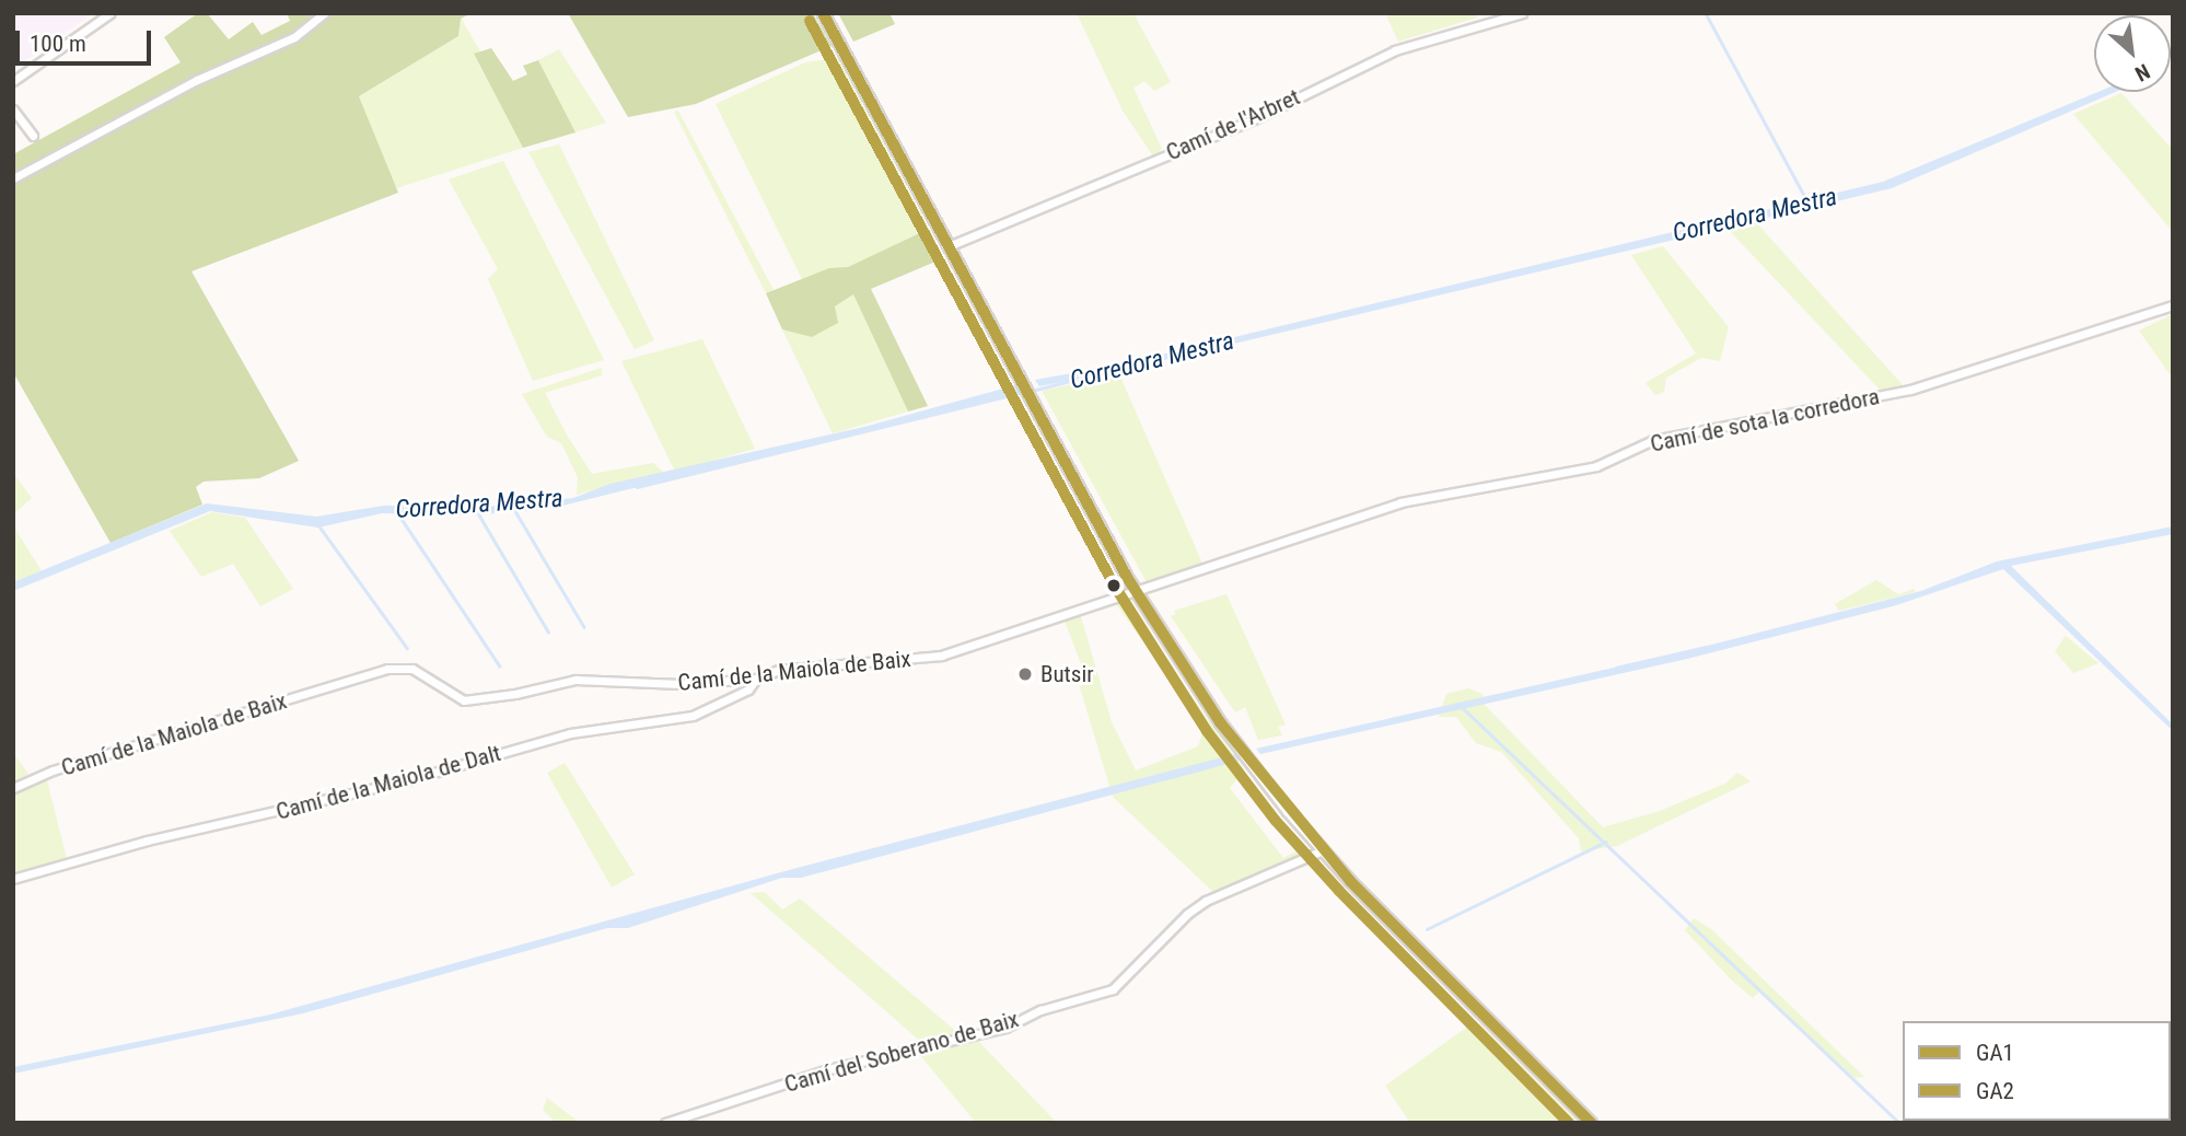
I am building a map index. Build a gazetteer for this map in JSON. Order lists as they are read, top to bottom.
{
  "streets": {
    "street": [
      "Camí de l'Arbret",
      "Camí de sota la corredora",
      "Camí de la Maiola de Baix",
      "Camí de la Maiola de Dalt",
      "Camí del Soberano de Baix"
    ]
  },
  "crossings": [
    ["Camí de sota la corredora", "Camí de la Maiola de Baix"],
    ["Camí de la Maiola de Baix", "Camí de la Maiola de Dalt"]
  ],
  "water": ["Corredora Mestra"],
  "places": ["Butsir"],
  "lines": ["transit line GA1", "transit line GA2"],
  "legend": ["GA1", "GA2"],
  "scale_bar": "100 m",
  "north": "bottom right"
}
